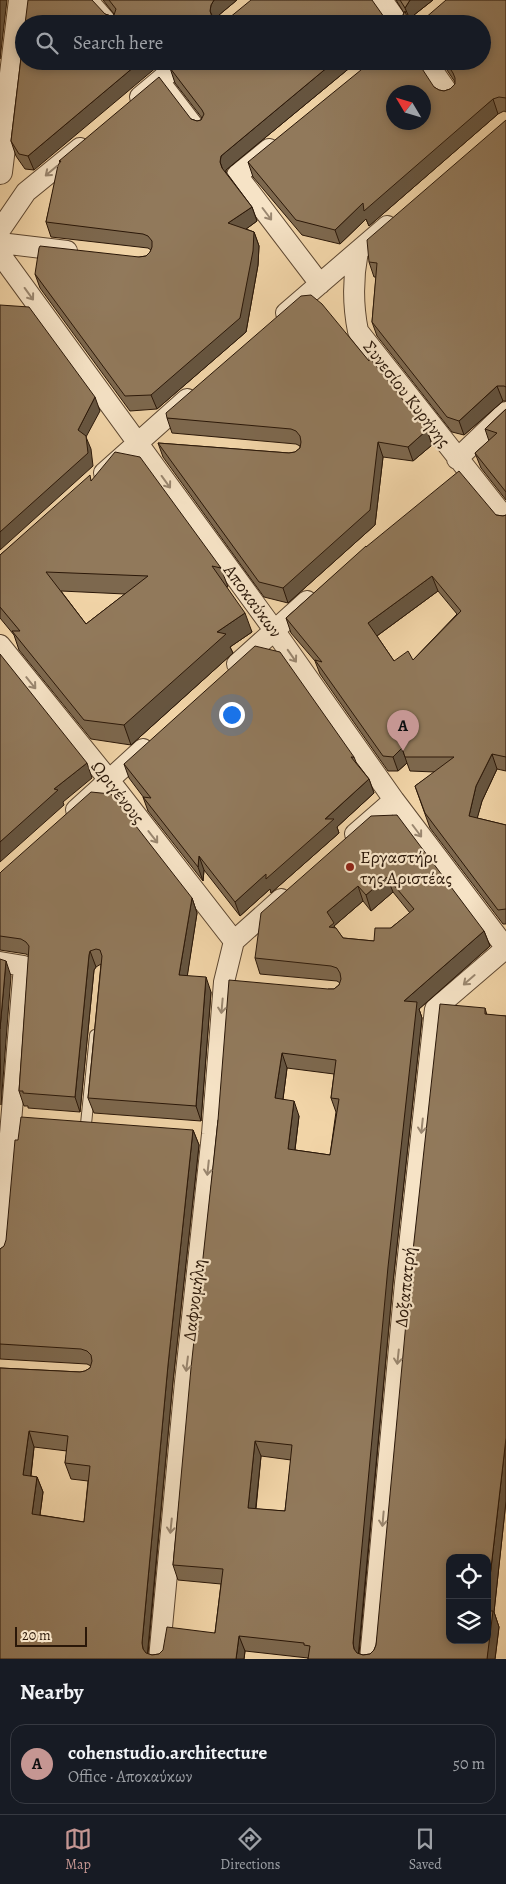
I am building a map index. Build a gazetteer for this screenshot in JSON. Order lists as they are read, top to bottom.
{
  "streets": {
    "street": [
      "Συνεσίου Κυρήνης",
      "Αποκαύκων",
      "Ωριγένους",
      "Δοξαπατρή",
      "Δαφνομήλη"
    ]
  },
  "crossings": [
    ["Αποκαύκων", "Δοξαπατρή"],
    ["Ωριγένους", "Δαφνομήλη"]
  ],
  "one_way": [
    "Αποκαύκων",
    "Ωριγένους",
    "Δοξαπατρή",
    "Δαφνομήλη"
  ],
  "places": ["Εργαστήρι της Αριστέας"],
  "scale_bar": "20 m",
  "north": "top left",
  "page": {
    "search": "Search here",
    "pins": "A",
    "scale": "20 m",
    "heading": "Nearby",
    "list": [
      {
        "mark": "A",
        "name": "cohenstudio.architecture",
        "note": "Office · Αποκαύκων",
        "value": "50 m"
      }
    ],
    "nav": ["Map", "Directions", "Saved"]
  }
}
